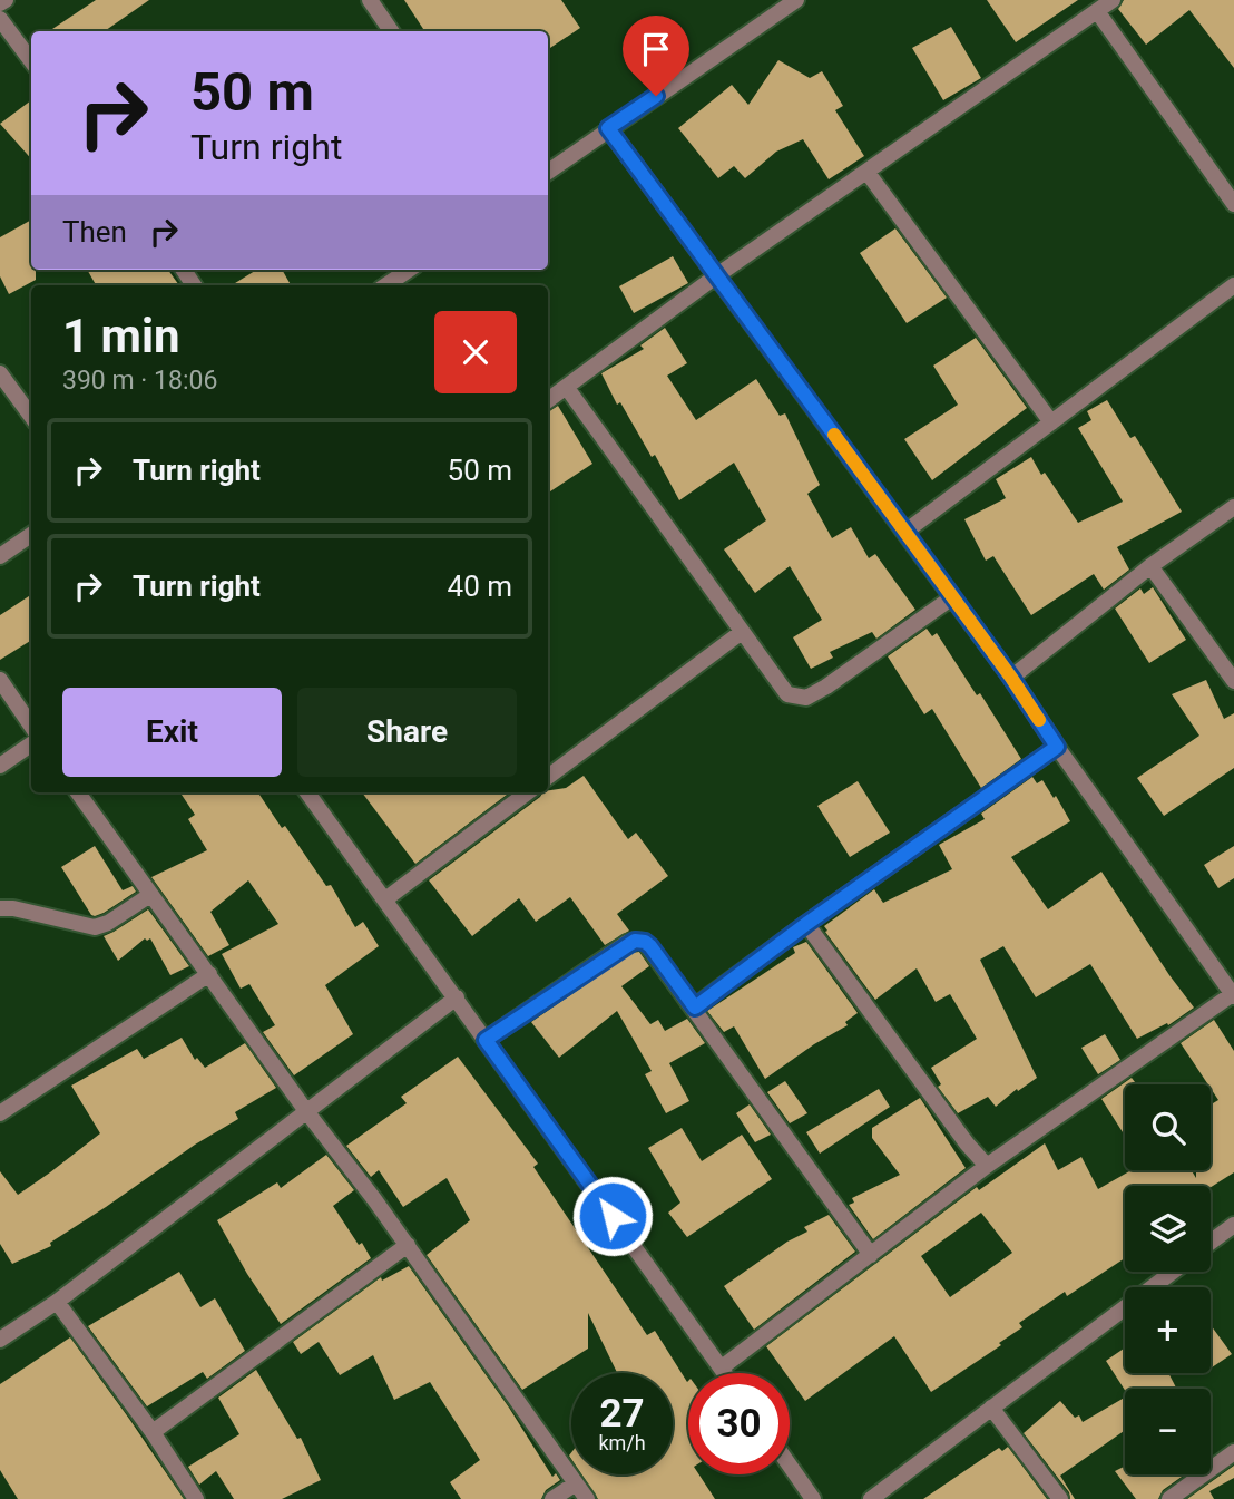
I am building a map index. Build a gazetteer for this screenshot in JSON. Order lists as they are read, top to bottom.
{
  "page": {
    "turn": ["50 m", "Turn right"],
    "then": "Then",
    "heading": ["1 min", "390 m · 18:06"],
    "list": [
      {
        "name": "Turn right",
        "value": "50 m"
      },
      {
        "name": "Turn right",
        "value": "40 m"
      }
    ],
    "buttons": ["Exit", "Share"],
    "map_buttons": ["+", "−"],
    "speed": "27 km/h",
    "limit": "30"
  }
}
